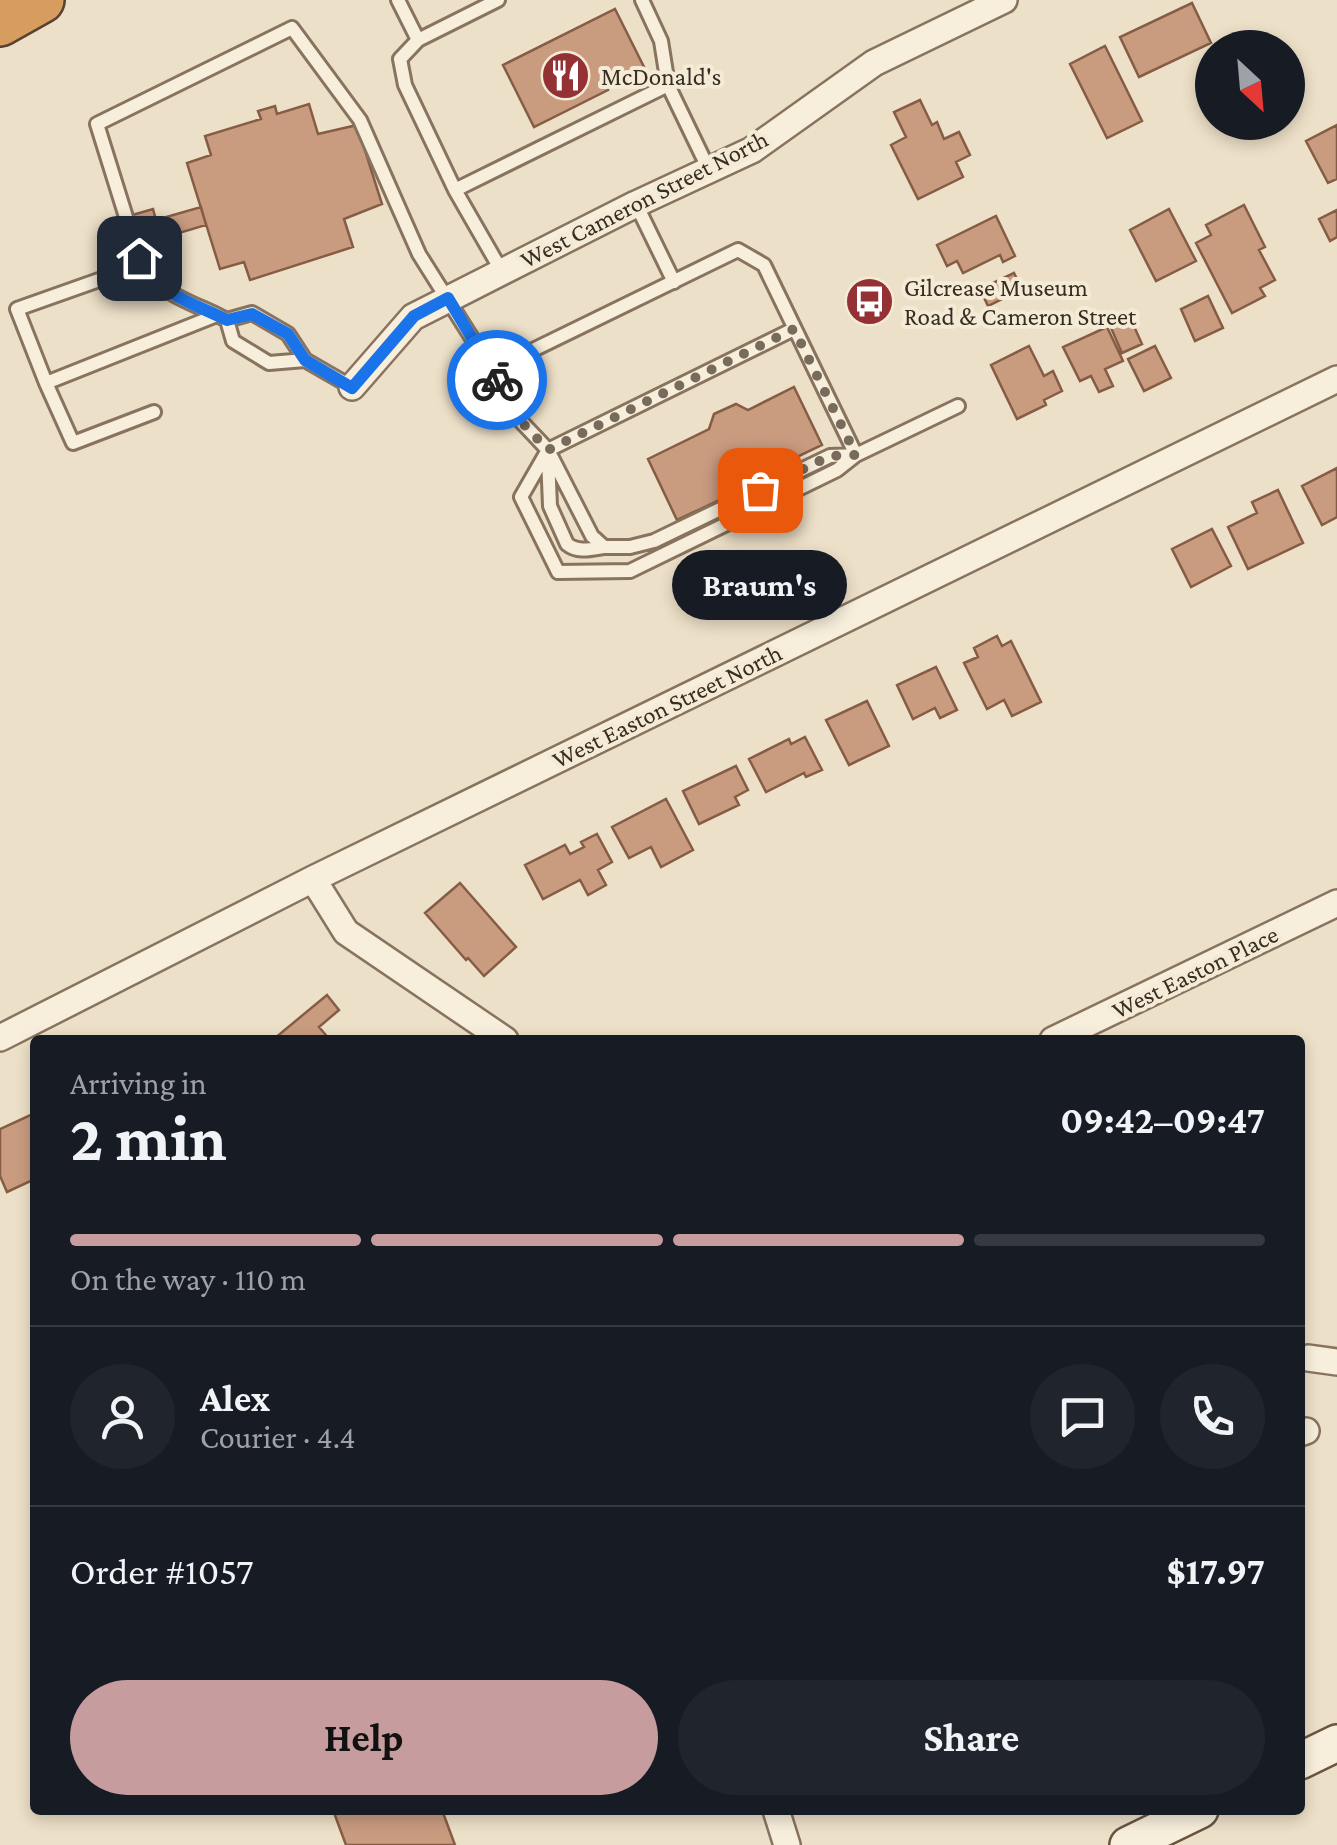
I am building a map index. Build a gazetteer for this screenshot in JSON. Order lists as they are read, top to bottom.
{
  "streets": {
    "street": ["West Cameron Street North", "West Easton Street North", "West Easton Place"]
  },
  "places": {
    "restaurant": ["McDonald's"],
    "bus stop": ["Gilcrease Museum Road & Cameron Street"],
    "other": ["Braum's"]
  },
  "north": "bottom right",
  "page": {
    "bubble": "Braum's",
    "heading": ["2 min", "Arriving in", "09:42–09:47"],
    "panel": [
      "Alex",
      "Courier · 4.4",
      "Order #1057",
      "$17.97"
    ],
    "bar": "On the way · 110 m",
    "buttons": ["Help", "Share"]
  }
}
